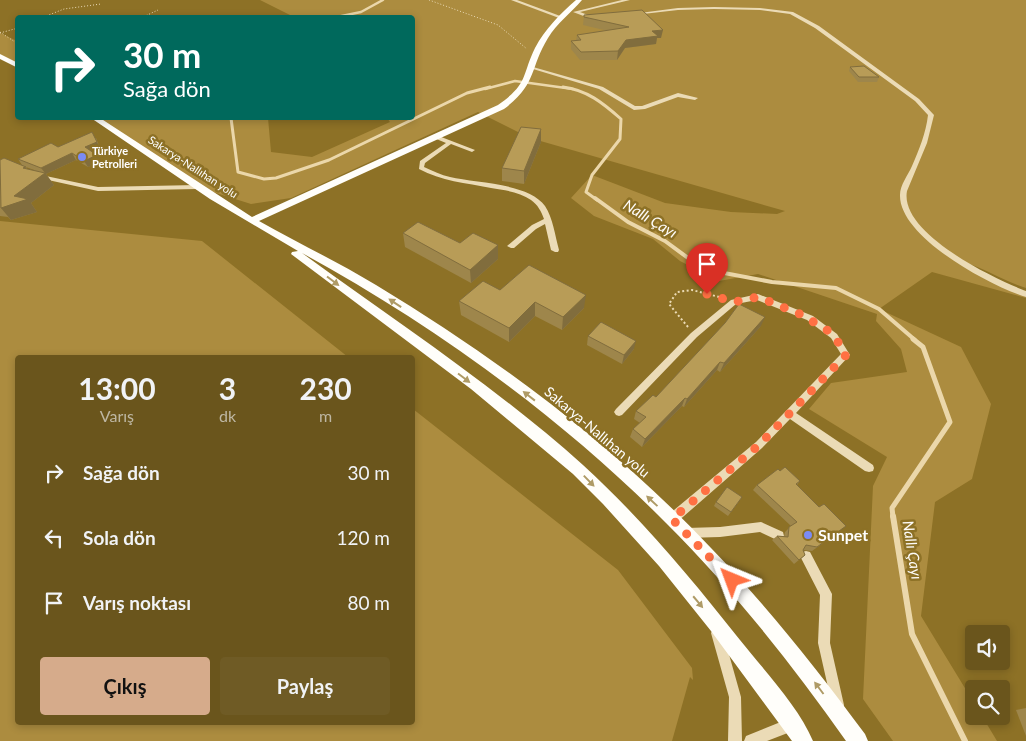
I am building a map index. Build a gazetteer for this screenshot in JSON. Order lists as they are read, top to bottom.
{
  "streets": {
    "main road": ["Sakarya-Nallıhan yolu"]
  },
  "water": ["Nallı Çayı"],
  "places": ["Türkiye Petrolleri", "Sunpet"],
  "page": {
    "turn": ["30 m", "Sağa dön"],
    "eta": [
      "13:00",
      "Varış",
      "3",
      "dk",
      "230",
      "m"
    ],
    "list": [
      {
        "name": "Sağa dön",
        "value": "30 m"
      },
      {
        "name": "Sola dön",
        "value": "120 m"
      },
      {
        "name": "Varış noktası",
        "value": "80 m"
      }
    ],
    "buttons": ["Çıkış", "Paylaş"]
  }
}
